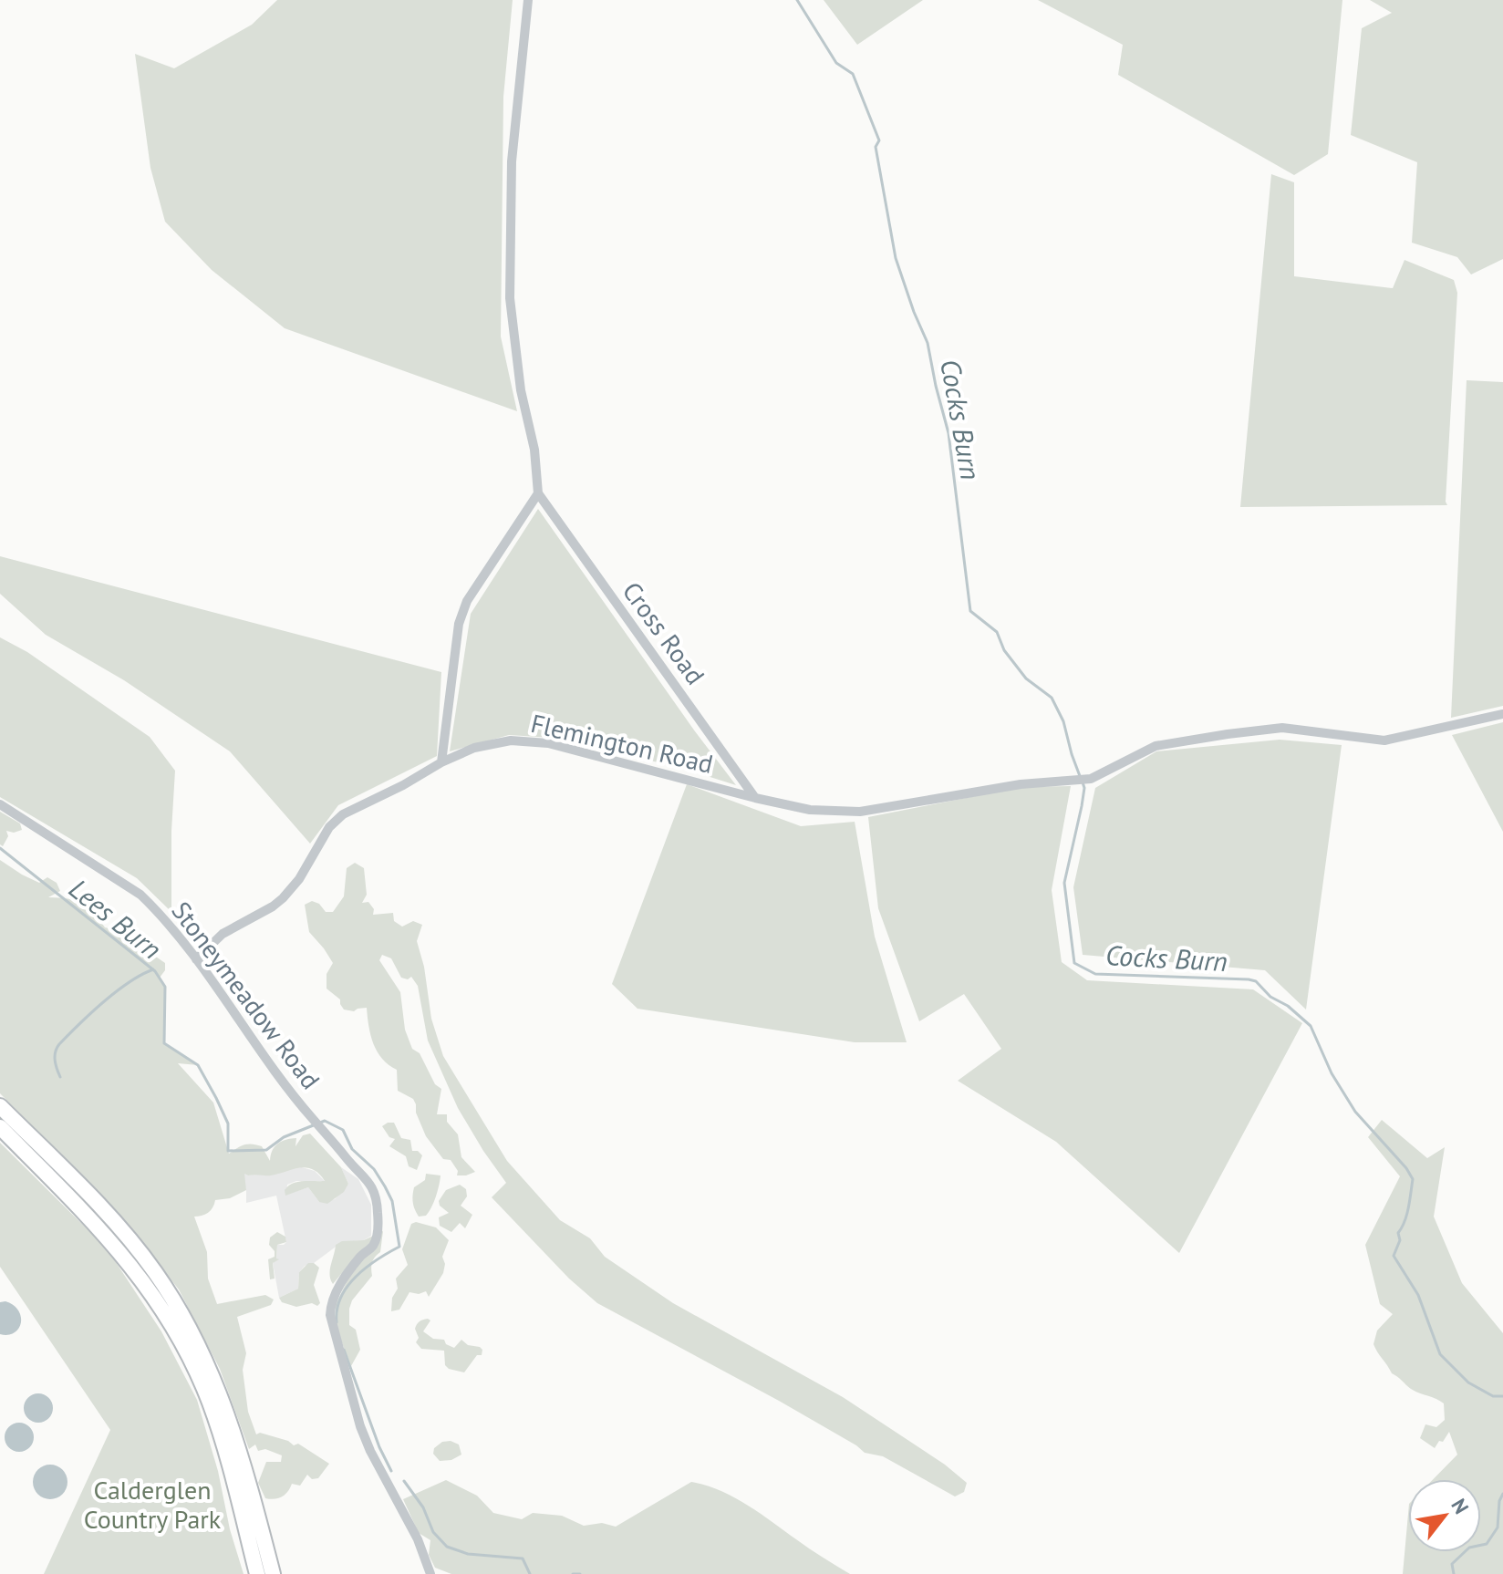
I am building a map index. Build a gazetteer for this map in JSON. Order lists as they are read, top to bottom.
{
  "streets": {
    "street": ["Cross Road", "Flemington Road", "Stoneymeadow Road"]
  },
  "crossings": [
    ["Cross Road", "Flemington Road"],
    ["Flemington Road", "Stoneymeadow Road"]
  ],
  "water": ["Cocks Burn", "Lees Burn"],
  "parks": ["Calderglen Country Park"],
  "north": "top right"
}
